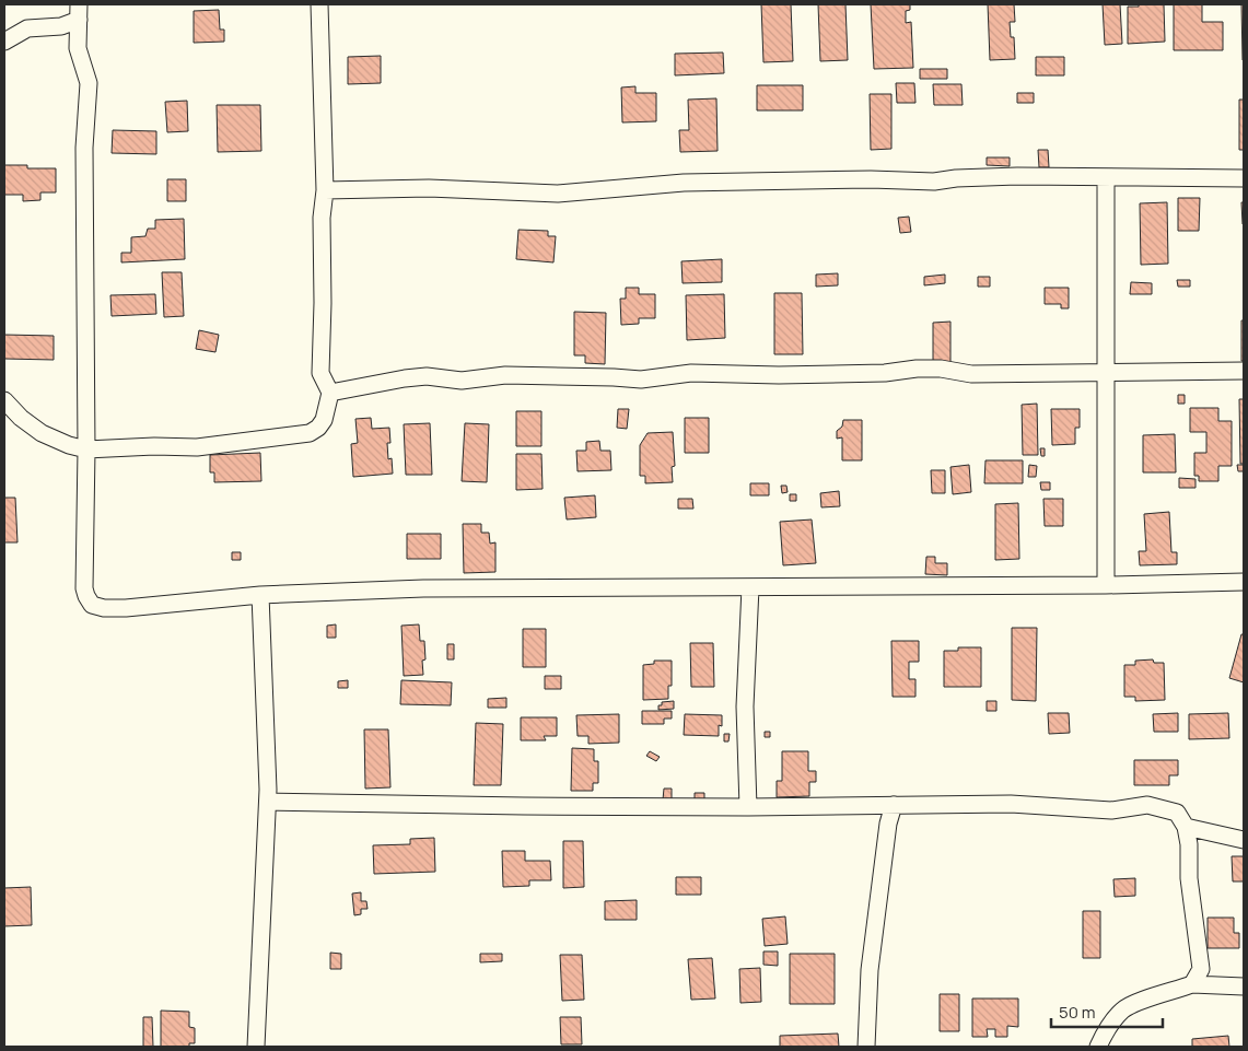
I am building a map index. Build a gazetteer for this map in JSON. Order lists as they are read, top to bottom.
{
  "scale_bar": "50 m"
}
